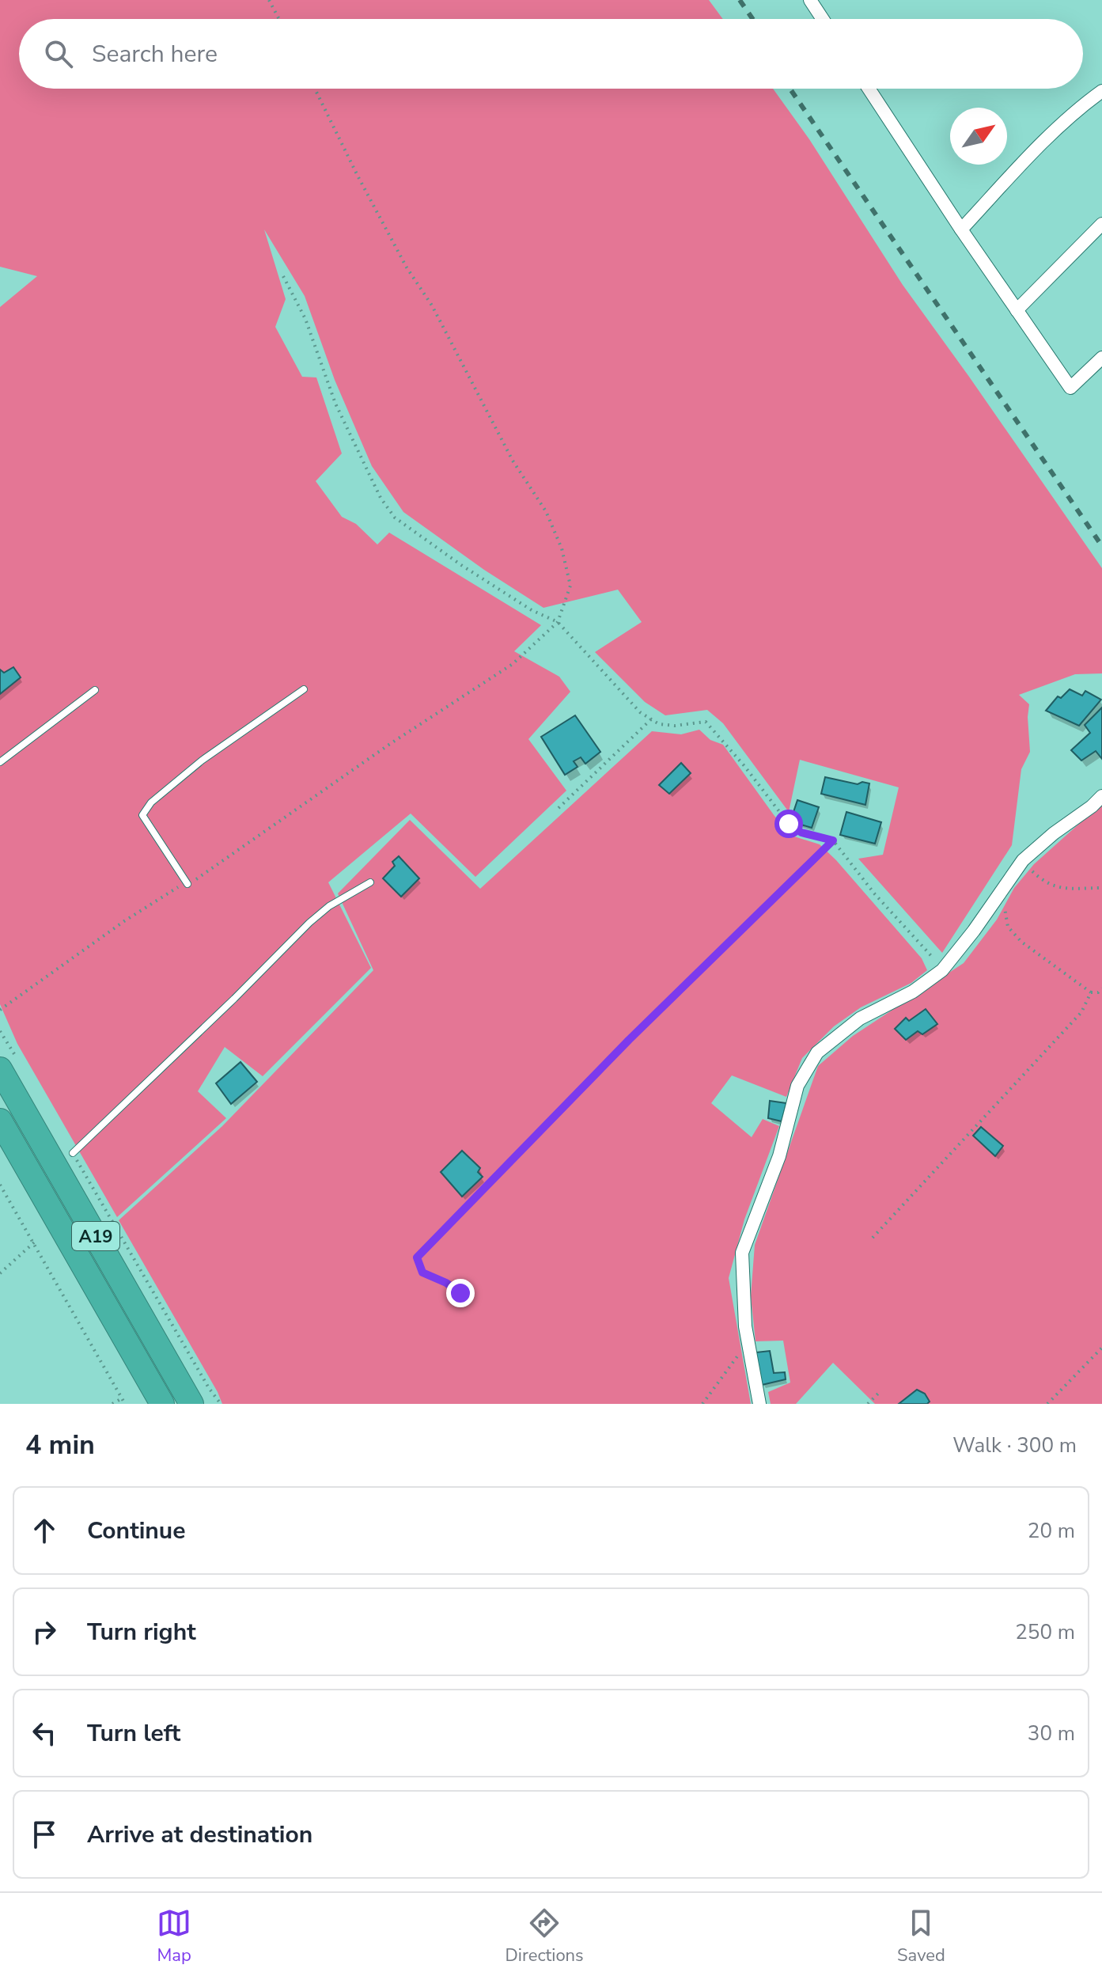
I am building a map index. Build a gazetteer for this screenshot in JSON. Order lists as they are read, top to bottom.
{
  "streets": {
    "highway": ["A19"]
  },
  "north": "top right",
  "page": {
    "search": "Search here",
    "heading": ["4 min", "Walk · 300 m"],
    "list": [
      ["Continue", "20 m"],
      ["Turn right", "250 m"],
      ["Turn left", "30 m"],
      "Arrive at destination"
    ],
    "nav": ["Map", "Directions", "Saved"]
  }
}
